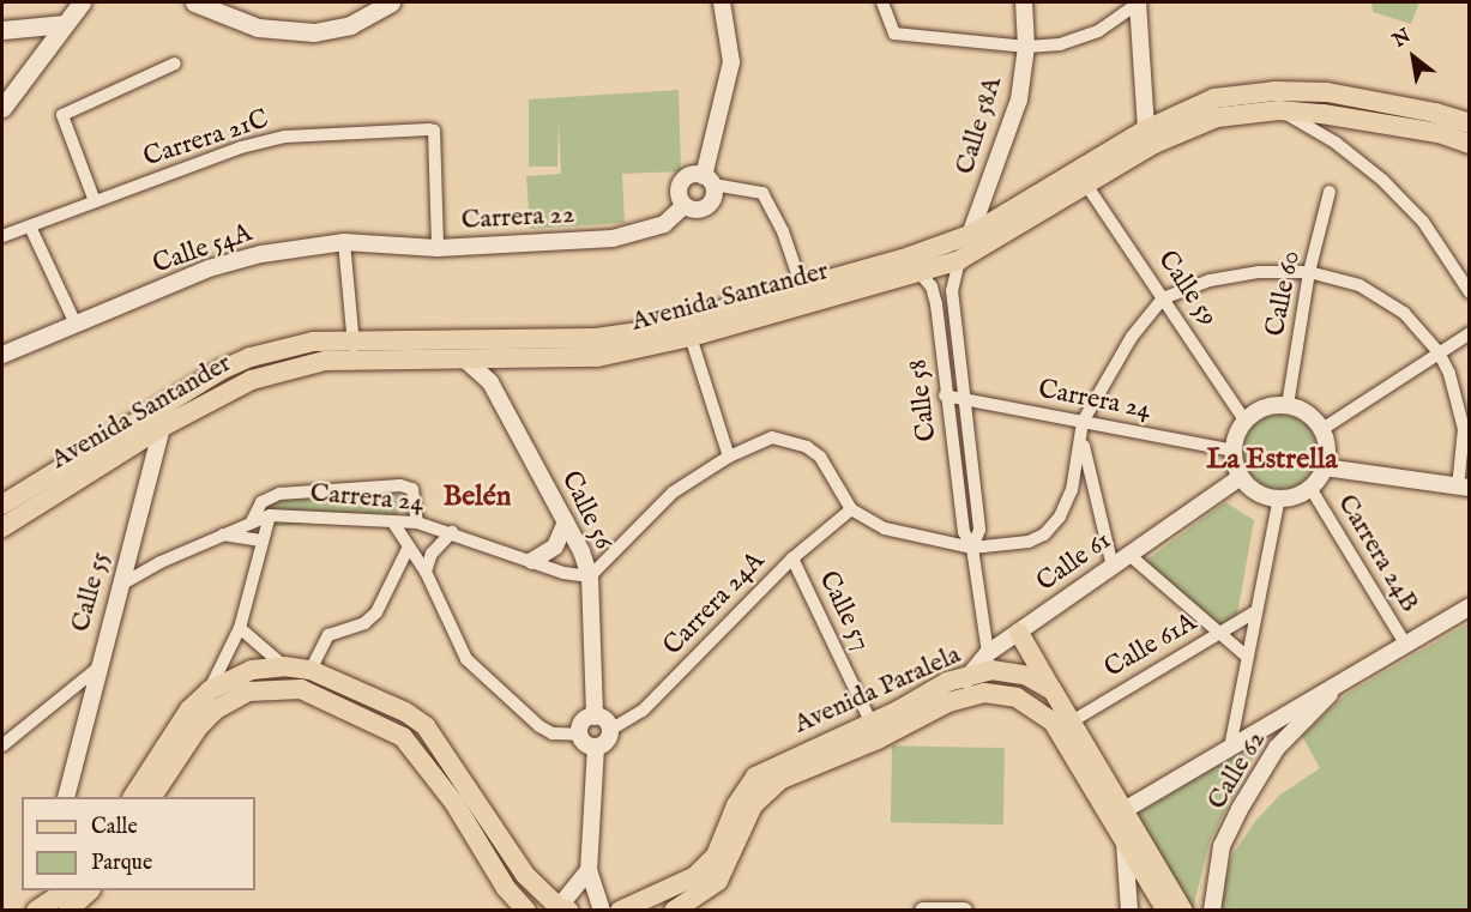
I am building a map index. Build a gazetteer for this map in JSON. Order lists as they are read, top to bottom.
{
  "streets": {
    "main road": ["Avenida Santander", "Avenida Paralela"],
    "street": [
      "Calle 58A",
      "Carrera 21C",
      "Carrera 22",
      "Calle 54A",
      "Calle 59",
      "Calle 60",
      "Calle 58",
      "Carrera 24",
      "Calle 56",
      "Carrera 24B",
      "Calle 61",
      "Calle 55",
      "Carrera 24A",
      "Calle 57",
      "Calle 61A",
      "Calle 62"
    ]
  },
  "crossings": [
    ["Calle 58A", "Avenida Santander"],
    ["Calle 58A", "Calle 58"],
    ["Carrera 21C", "Carrera 22"],
    ["Carrera 22", "Calle 54A"],
    ["Calle 59", "Calle 60"],
    ["Calle 59", "Avenida Santander"],
    ["Calle 59", "Carrera 24"],
    ["Calle 59", "Carrera 24B"],
    ["Calle 59", "Calle 61"],
    ["Calle 59", "Calle 62"],
    ["Calle 60", "Carrera 24"],
    ["Calle 60", "Carrera 24B"],
    ["Calle 60", "Calle 61"],
    ["Calle 60", "Calle 62"],
    ["Avenida Santander", "Calle 58"],
    ["Avenida Santander", "Calle 56"],
    ["Avenida Santander", "Calle 55"],
    ["Calle 58", "Carrera 24"],
    ["Calle 58", "Calle 61"],
    ["Carrera 24", "Calle 56"],
    ["Carrera 24", "Carrera 24B"],
    ["Carrera 24", "Calle 61"],
    ["Carrera 24", "Calle 55"],
    ["Carrera 24", "Calle 62"],
    ["Calle 56", "Carrera 24A"],
    ["Carrera 24B", "Calle 61"],
    ["Carrera 24B", "Calle 62"],
    ["Calle 61", "Avenida Paralela"],
    ["Calle 61", "Calle 62"],
    ["Carrera 24A", "Calle 57"],
    ["Calle 57", "Avenida Paralela"],
    ["Calle 61A", "Avenida Paralela"],
    ["Calle 61A", "Calle 62"],
    ["Avenida Paralela", "Calle 62"]
  ],
  "districts": ["La Estrella", "Belén"],
  "legend": ["Calle", "Parque"],
  "north": "top left"
}
